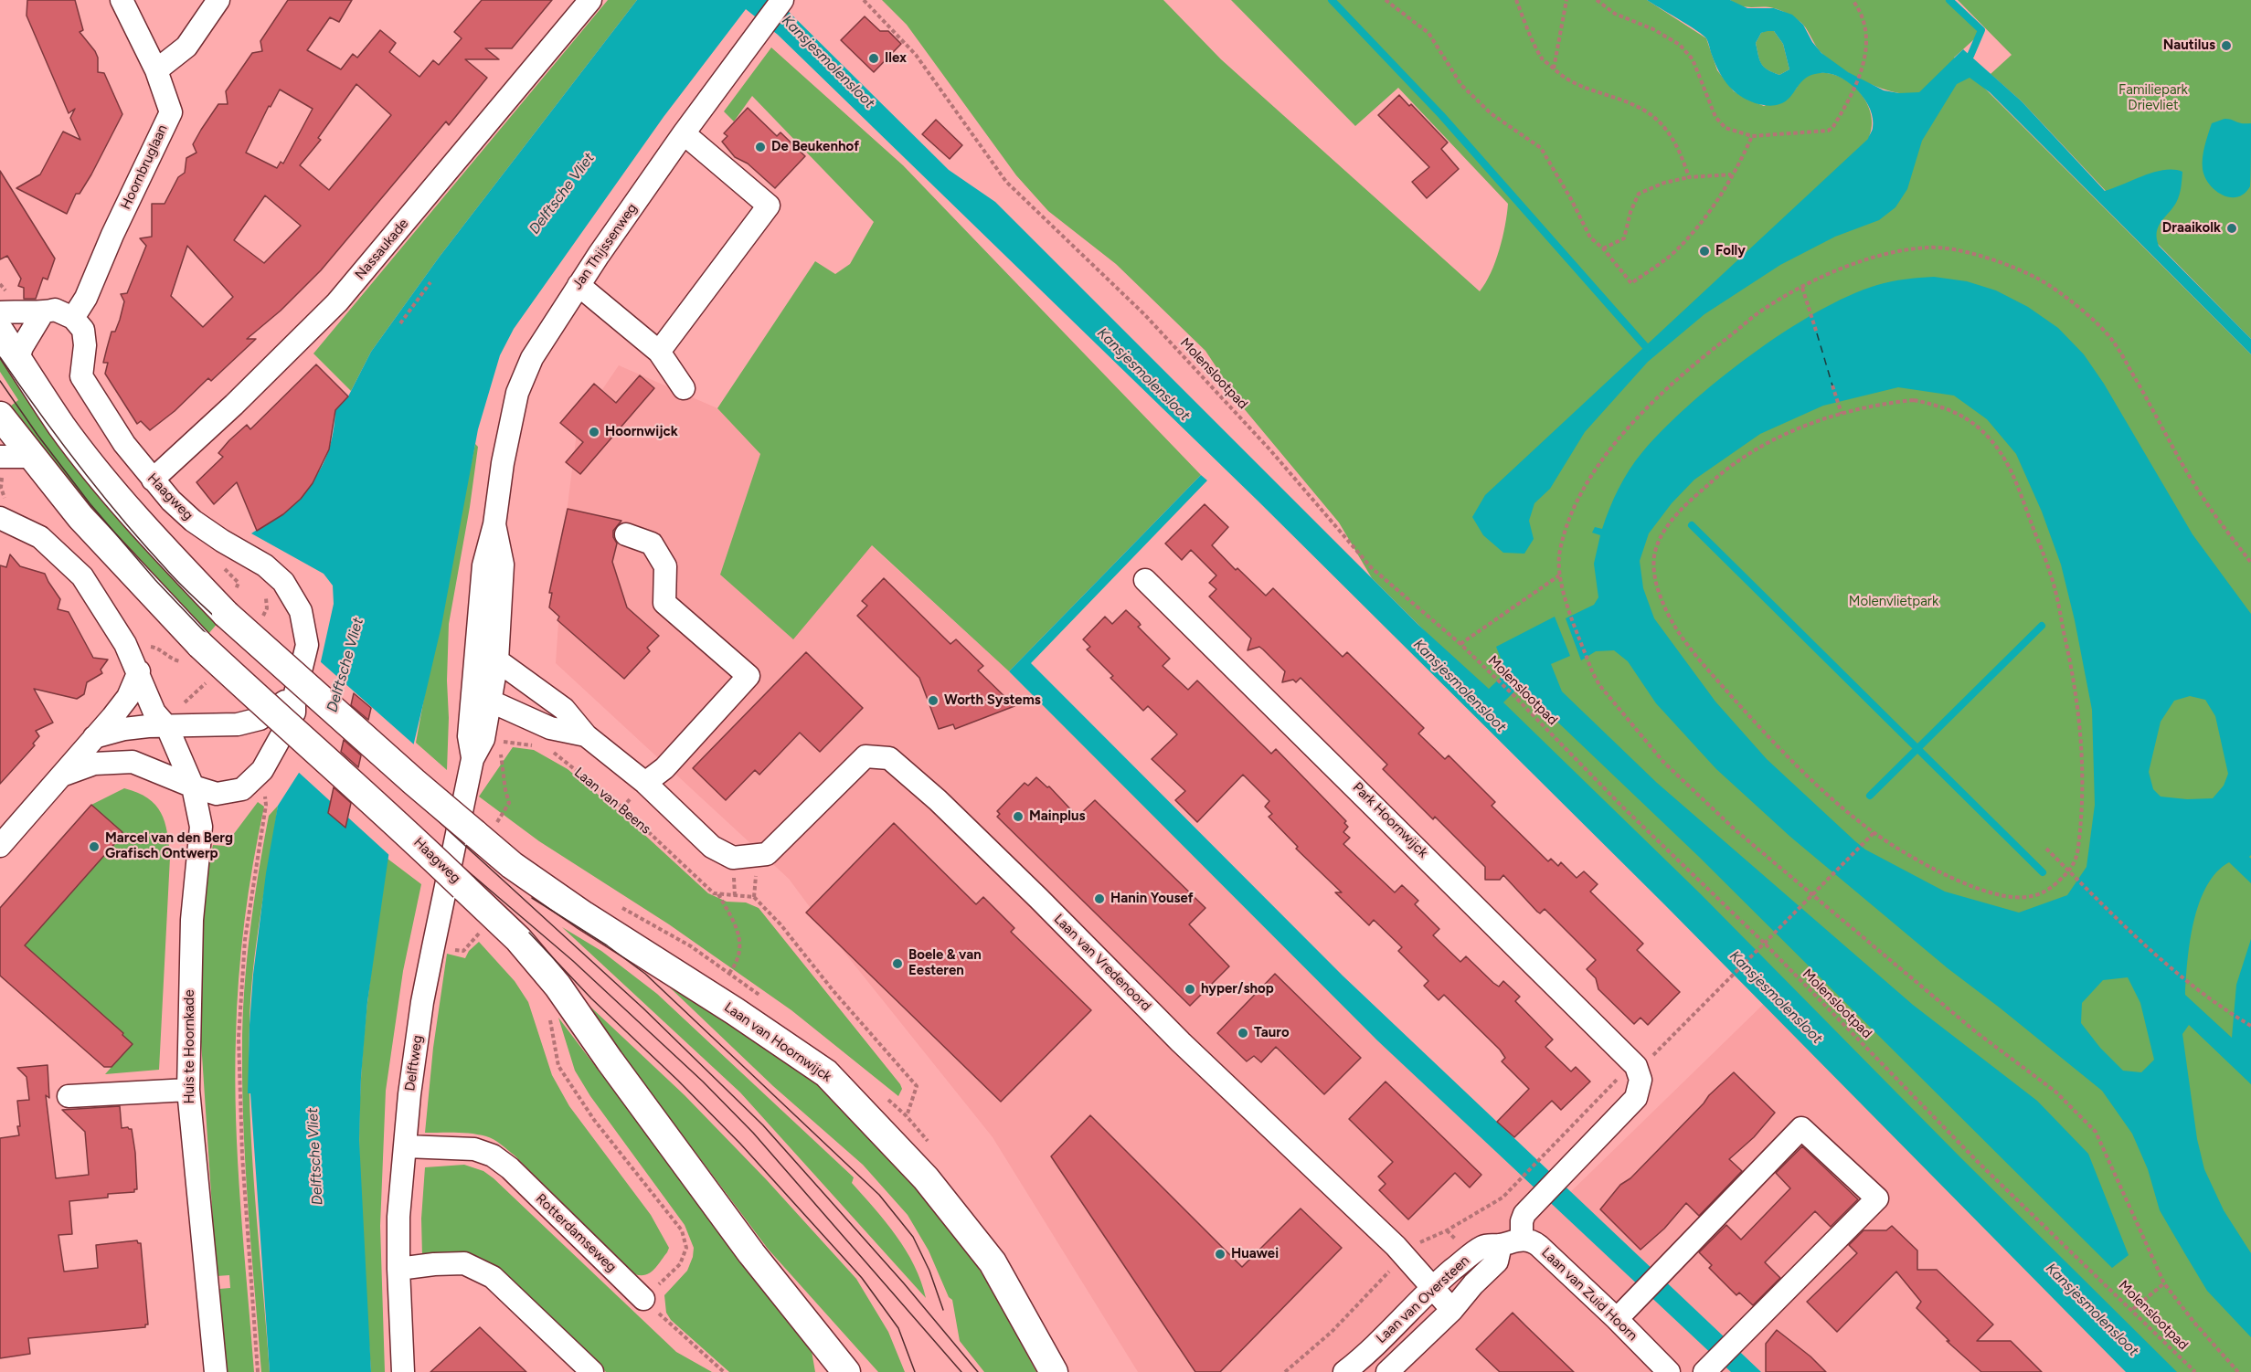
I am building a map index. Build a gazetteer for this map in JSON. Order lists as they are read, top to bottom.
{
  "streets": {
    "main road": ["Haagweg", "Laan van Hoornwijck"],
    "street": [
      "Hoornbruglaan",
      "Jan Thijssenweg",
      "Nassaukade",
      "Park Hoornwijck",
      "Laan van Vredenoord",
      "Huis te Hoornkade",
      "Delftweg",
      "Rotterdamseweg",
      "Laan van Zuid Hoorn",
      "Laan van Oversteen"
    ],
    "path": ["Molenslootpad", "Laan van Beens"]
  },
  "crossings": [
    ["Hoornbruglaan", "Haagweg"],
    ["Jan Thijssenweg", "Delftweg"],
    ["Nassaukade", "Haagweg"],
    ["Haagweg", "Huis te Hoornkade"],
    ["Laan van Vredenoord", "Laan van Oversteen"],
    ["Delftweg", "Rotterdamseweg"],
    ["Laan van Zuid Hoorn", "Laan van Oversteen"]
  ],
  "water": ["Kansjesmolensloot", "Delftsche Vliet"],
  "parks": ["Familiepark Drievliet", "Molenvlietpark"],
  "places": [
    "Nautilus",
    "Ilex",
    "De Beukenhof",
    "Draaikolk",
    "Folly",
    "Hoornwijck",
    "Worth Systems",
    "Mainplus",
    "Marcel van den Berg Grafisch Ontwerp",
    "Hanin Yousef",
    "Boele & van Eesteren",
    "hyper/shop",
    "Tauro",
    "Huawei"
  ]
}
